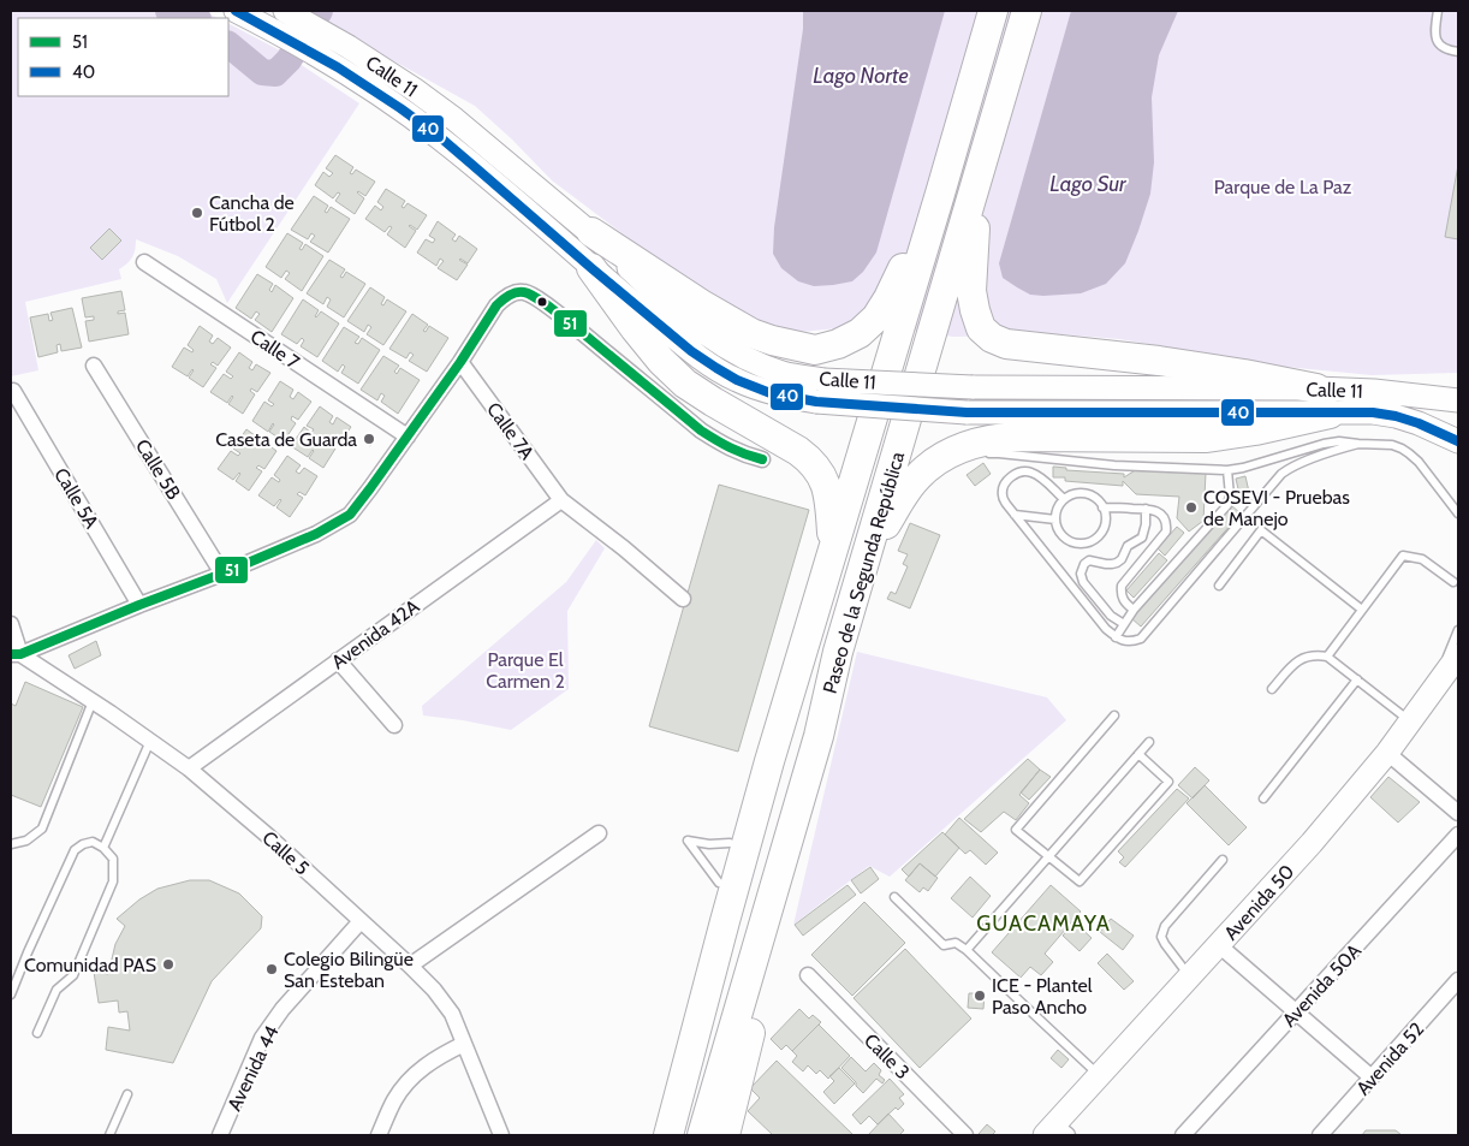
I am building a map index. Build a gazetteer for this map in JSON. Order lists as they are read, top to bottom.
{
  "streets": {
    "highway": ["Paseo de la Segunda República"],
    "main road": ["Calle 11", "Avenida 50"],
    "street": [
      "Calle 7",
      "Calle 7A",
      "Calle 5B",
      "Calle 5A",
      "Avenida 42A",
      "Calle 5",
      "Avenida 50A",
      "Calle 3",
      "Avenida 52",
      "Avenida 44"
    ]
  },
  "crossings": [
    ["Calle 7A", "Avenida 42A"],
    ["Avenida 42A", "Calle 5"],
    ["Calle 5", "Avenida 44"]
  ],
  "districts": ["GUACAMAYA"],
  "water": ["Lago Norte", "Lago Sur"],
  "parks": ["Parque de La Paz", "Parque El Carmen 2"],
  "places": [
    "Cancha de Fútbol 2",
    "Caseta de Guarda",
    "COSEVI - Pruebas de Manejo",
    "Comunidad PAS",
    "Colegio Bilingüe San Esteban",
    "ICE - Plantel Paso Ancho"
  ],
  "lines": ["transit line 40", "transit line 51"],
  "legend": ["51", "40"]
}
